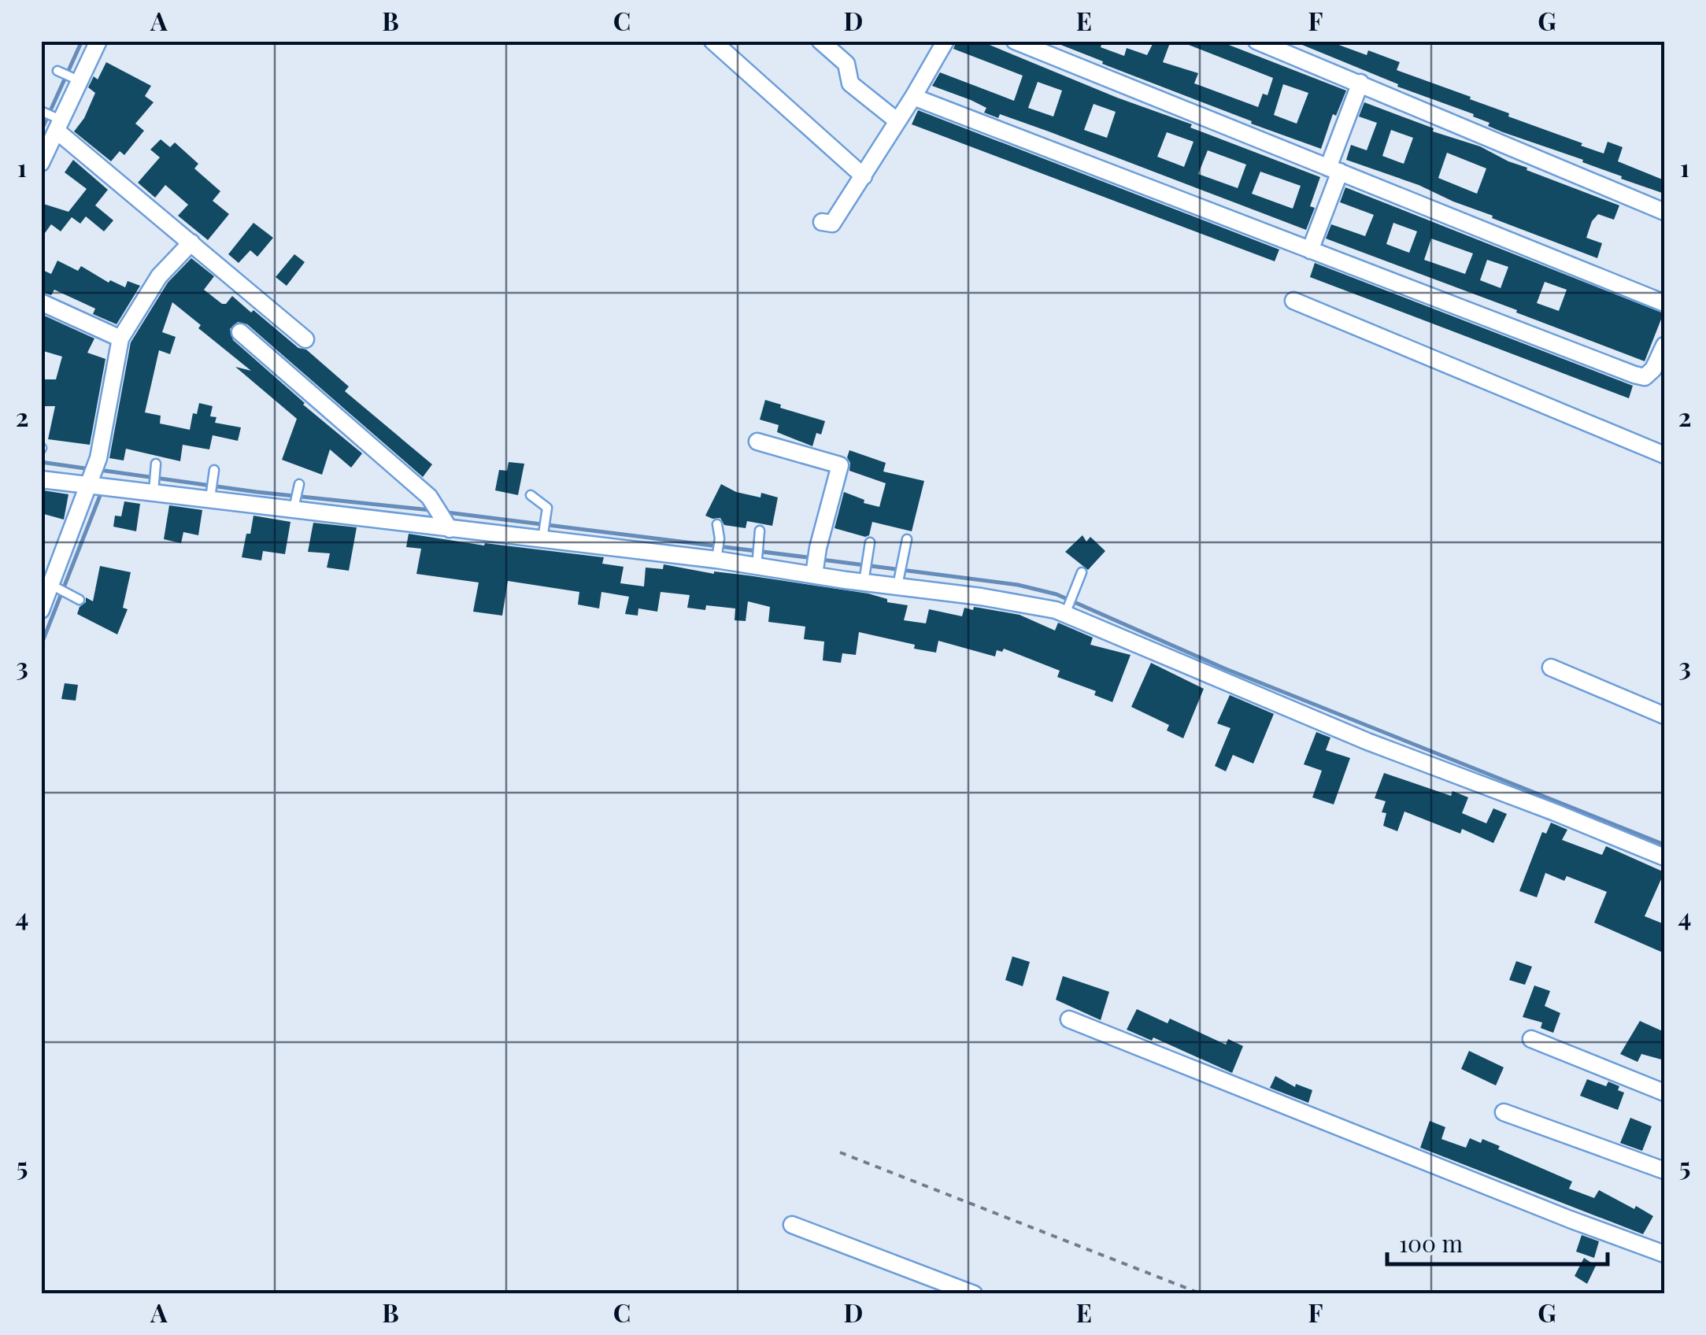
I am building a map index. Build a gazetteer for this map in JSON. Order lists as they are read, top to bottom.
{
  "scale_bar": "100 m",
  "grid": {
    "columns": [
      "A",
      "B",
      "C",
      "D",
      "E",
      "F",
      "G"
    ],
    "rows": [
      "1",
      "2",
      "3",
      "4",
      "5"
    ]
  }
}
